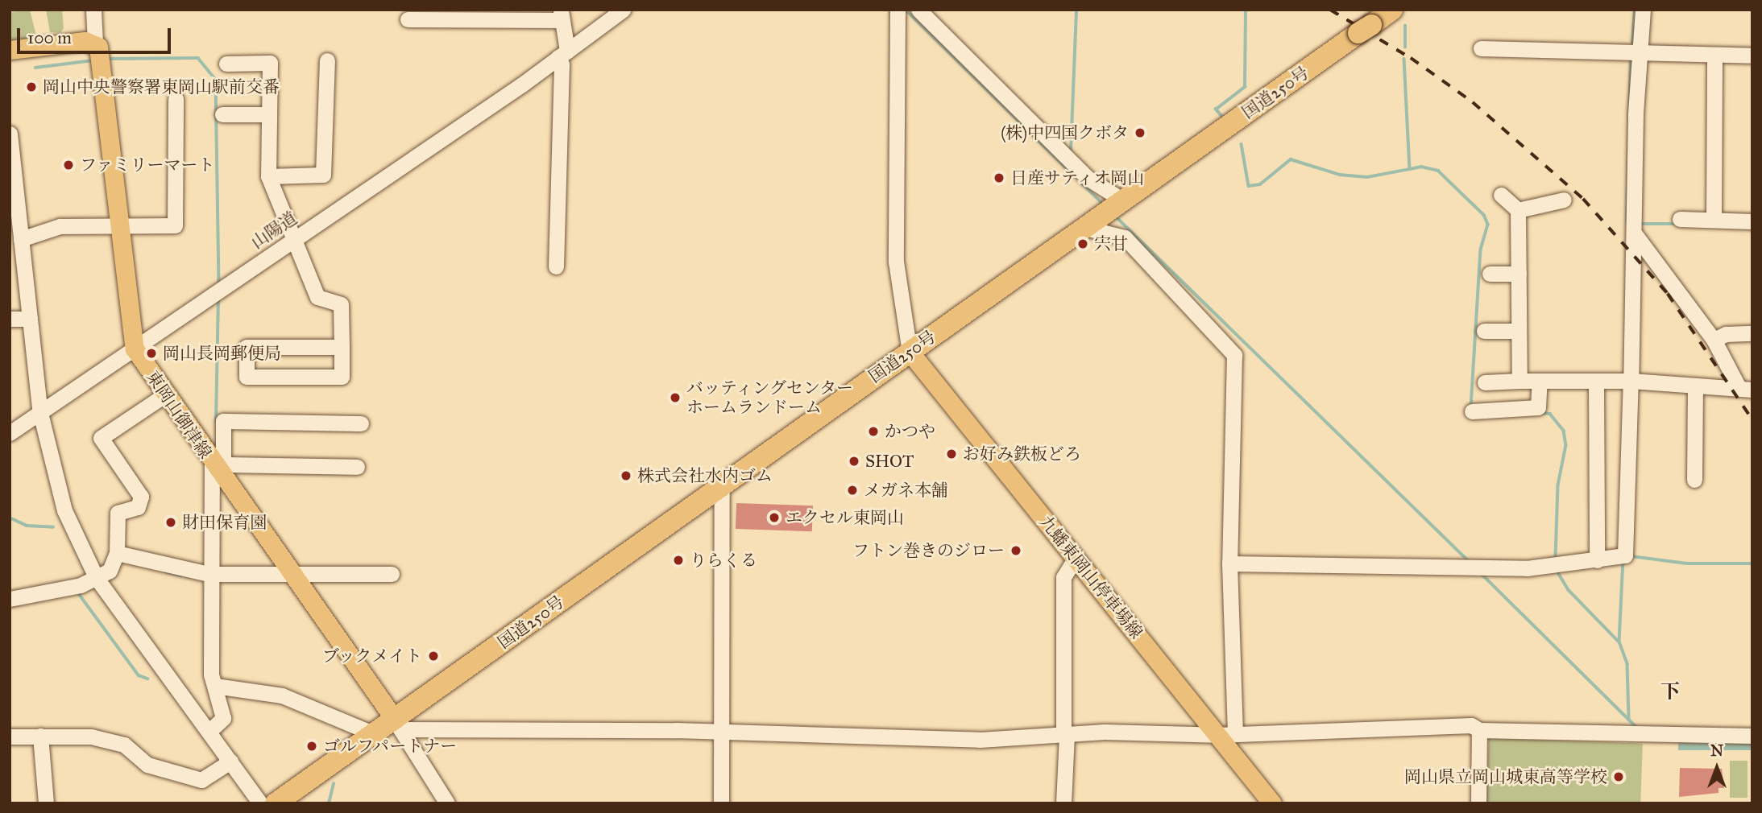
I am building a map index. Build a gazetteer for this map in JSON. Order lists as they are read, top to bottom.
{
  "streets": {
    "highway": ["国道250号"],
    "main road": ["東岡山御津線", "九蟠東岡山停車場線"],
    "street": ["山陽道"]
  },
  "crossings": [
    ["国道250号", "東岡山御津線"],
    ["国道250号", "九蟠東岡山停車場線"],
    ["山陽道", "東岡山御津線"]
  ],
  "districts": ["下"],
  "places": [
    "岡山中央警察署東岡山駅前交番",
    "(株)中四国クボタ",
    "ファミリーマート",
    "日産サティオ岡山",
    "宍甘",
    "岡山長岡郵便局",
    "バッティングセンター ホームランドーム",
    "かつや",
    "お好み鉄板どろ",
    "SHOT",
    "株式会社水内ゴム",
    "メガネ本舗",
    "エクセル東岡山",
    "財田保育園",
    "フトン巻きのジロー",
    "りらくる",
    "ブックメイト",
    "ゴルフパートナー",
    "岡山県立岡山城東高等学校"
  ],
  "scale_bar": "100 m",
  "north": "top"
}
